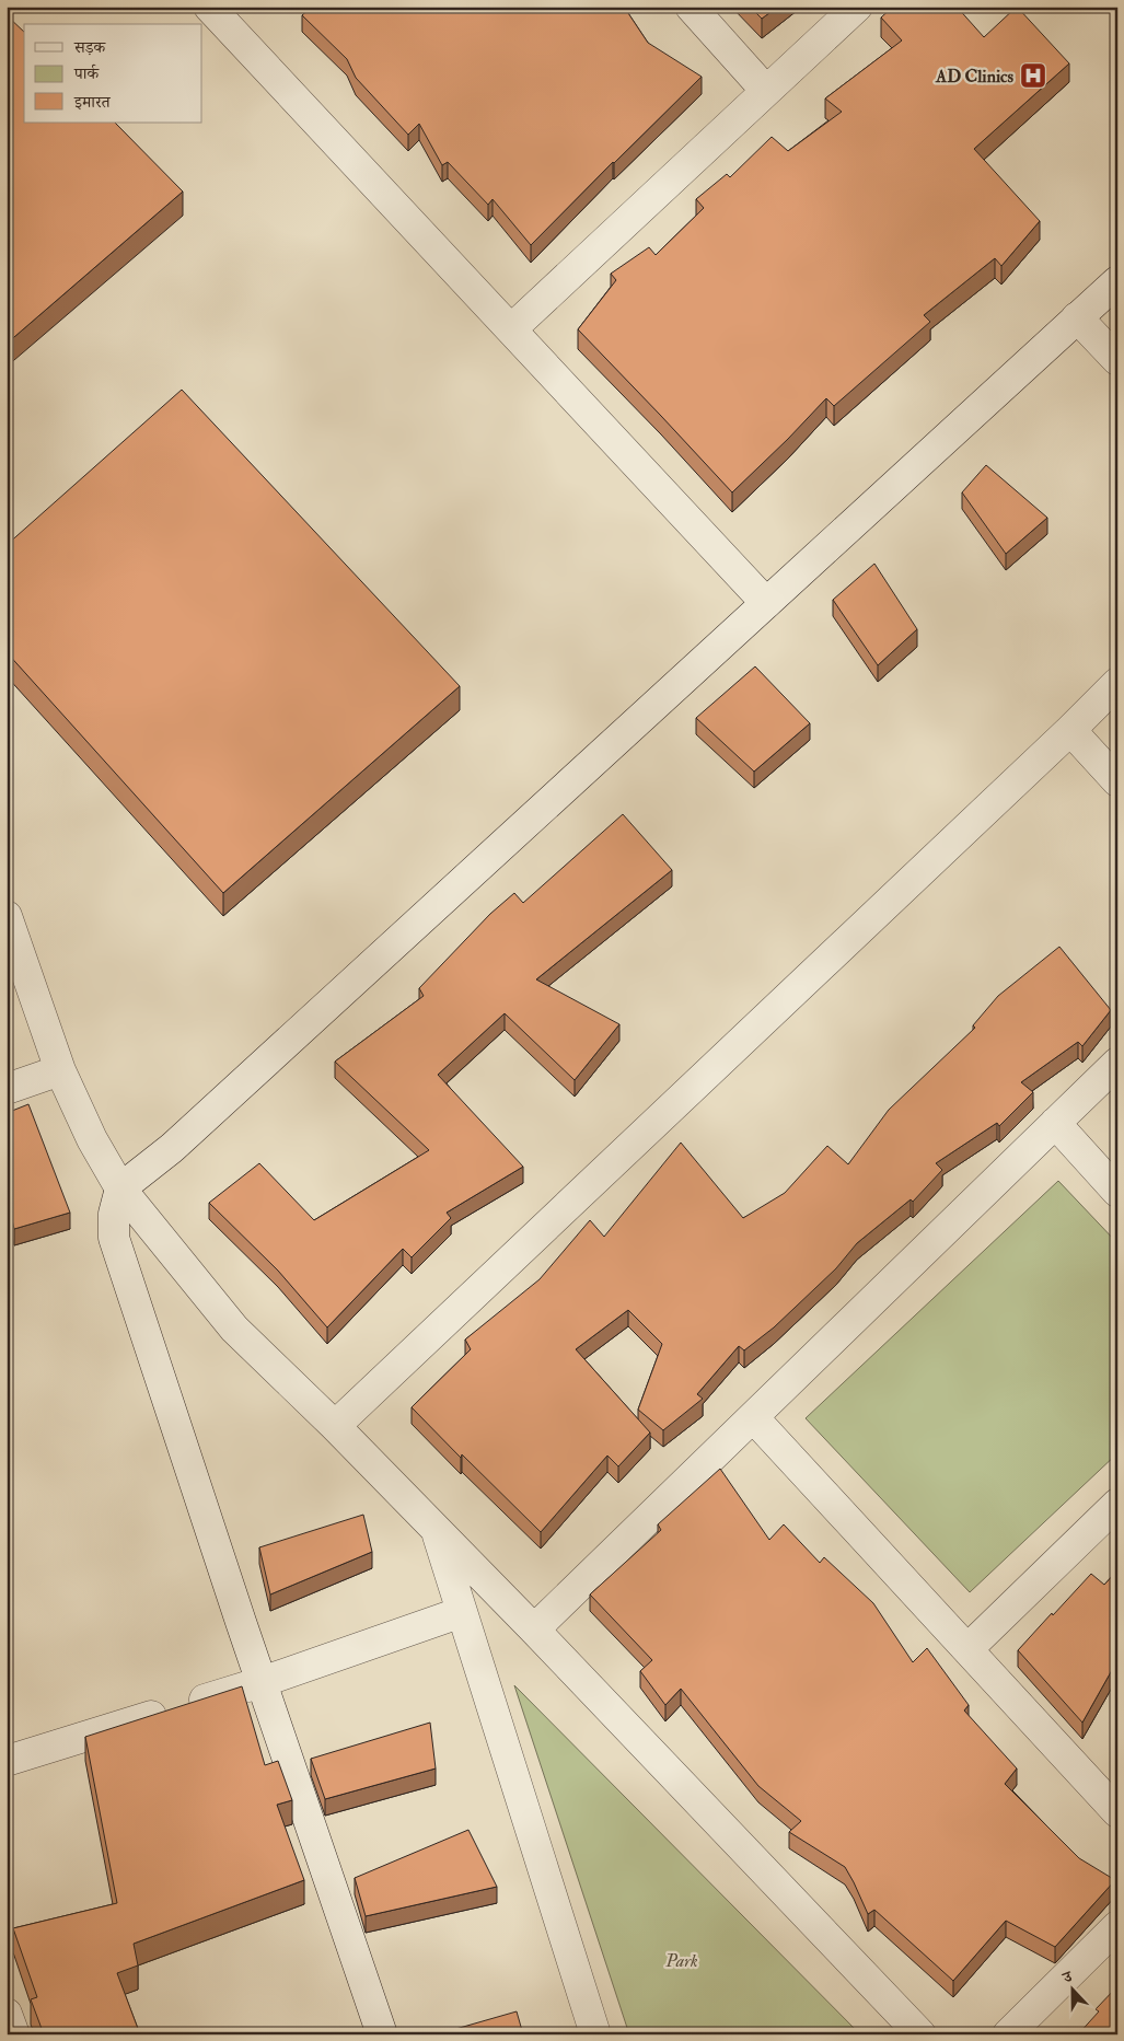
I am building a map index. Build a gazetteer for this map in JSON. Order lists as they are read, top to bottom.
{
  "parks": ["Park"],
  "places": {
    "hospital": ["AD Clinics"]
  },
  "legend": ["सड़क", "पार्क", "इमारत"],
  "north": "top"
}
